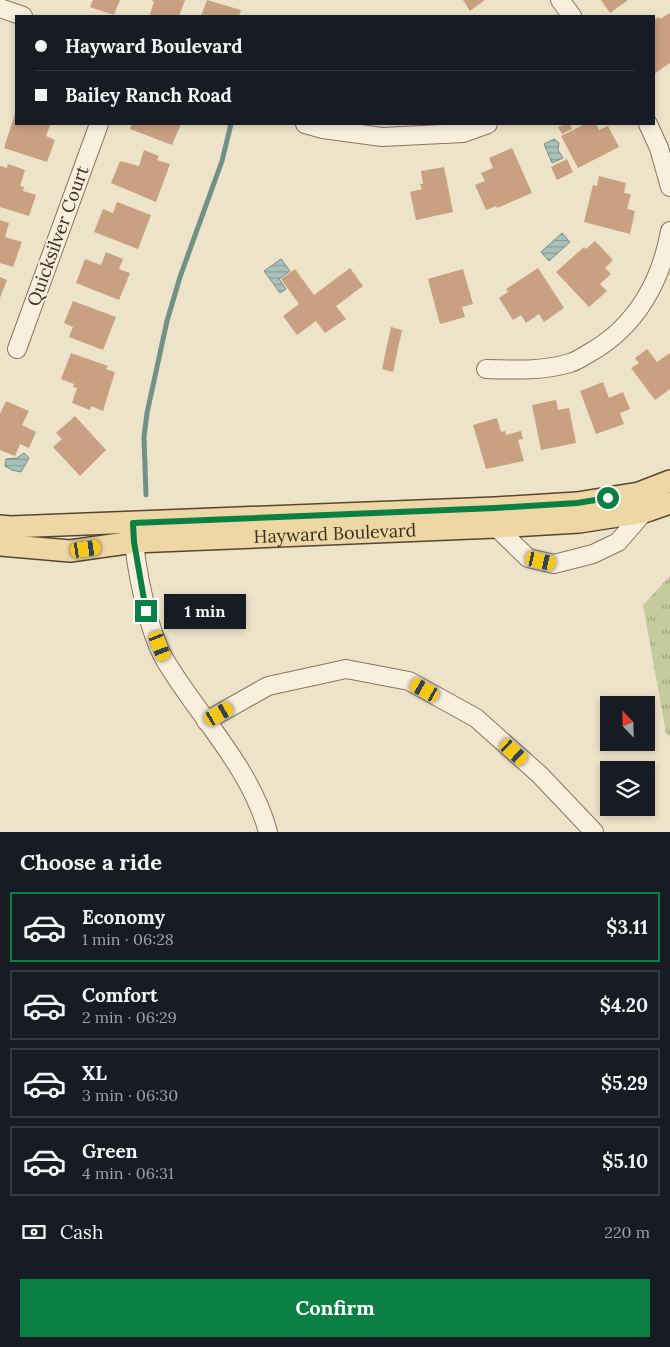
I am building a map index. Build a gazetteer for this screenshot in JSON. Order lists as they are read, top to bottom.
{
  "streets": {
    "main road": ["Hayward Boulevard"],
    "street": ["Quicksilver Court"]
  },
  "north": "top left",
  "page": {
    "banner": ["Hayward Boulevard", "Bailey Ranch Road"],
    "bubble": "1 min",
    "heading": "Choose a ride",
    "list": [
      {
        "name": "Economy",
        "note": "1 min · 06:28",
        "value": "$3.11"
      },
      {
        "name": "Comfort",
        "note": "2 min · 06:29",
        "value": "$4.20"
      },
      {
        "name": "XL",
        "note": "3 min · 06:30",
        "value": "$5.29"
      },
      {
        "name": "Green",
        "note": "4 min · 06:31",
        "value": "$5.10"
      }
    ],
    "pay": ["Cash", "220 m"],
    "buttons": "Confirm"
  }
}
